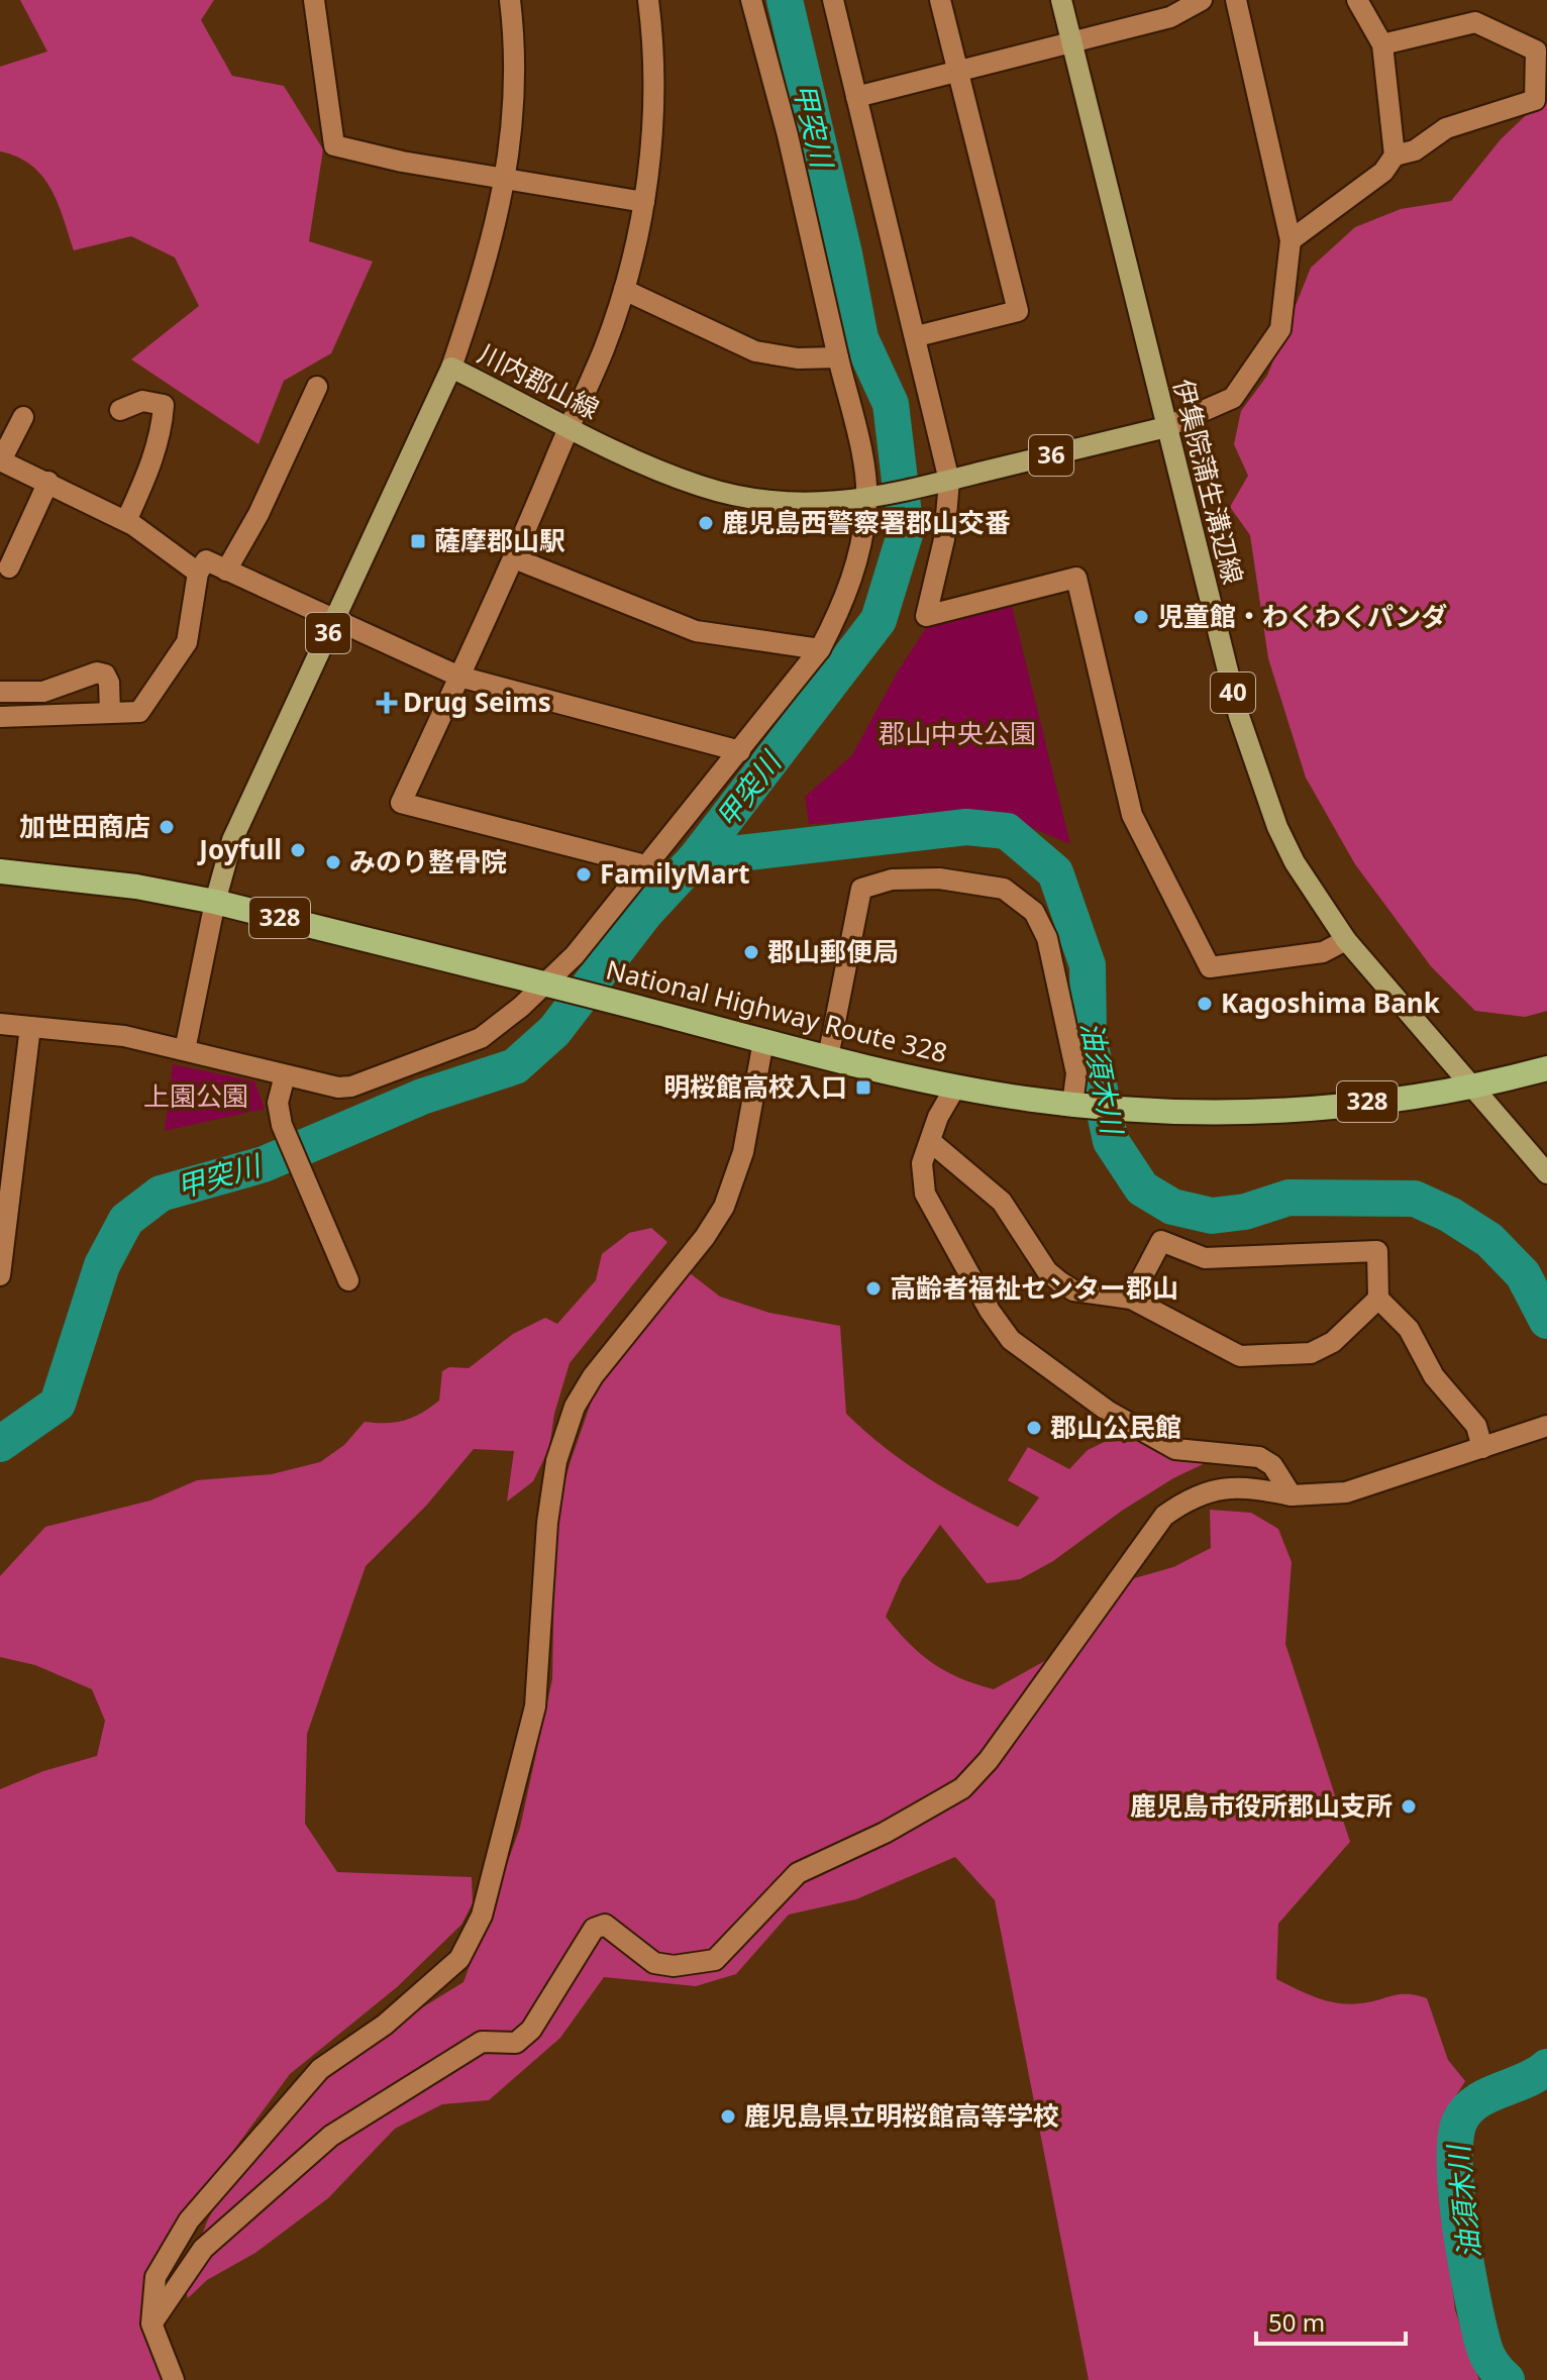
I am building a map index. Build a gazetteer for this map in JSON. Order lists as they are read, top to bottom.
{
  "streets": {
    "highway": ["328", "National Highway Route 328"],
    "main road": [
      "川内郡山線",
      "36",
      "伊集院蒲生溝辺線",
      "40"
    ]
  },
  "crossings": [
    ["川内郡山線", "伊集院蒲生溝辺線"],
    ["川内郡山線", "National Highway Route 328"],
    ["伊集院蒲生溝辺線", "National Highway Route 328"]
  ],
  "water": ["甲突川", "油須木川"],
  "parks": ["郡山中央公園", "上園公園"],
  "places": {
    "other": [
      "鹿児島西警察署郡山交番",
      "児童館・わくわくパンダ",
      "加世田商店",
      "Joyfull",
      "みのり整骨院",
      "FamilyMart",
      "郡山郵便局",
      "Kagoshima Bank",
      "高齢者福祉センター郡山",
      "郡山公民館",
      "鹿児島市役所郡山支所",
      "鹿児島県立明桜館高等学校"
    ],
    "transit": ["薩摩郡山駅", "明桜館高校入口"],
    "health": ["Drug Seims"]
  },
  "scale_bar": "50 m"
}
